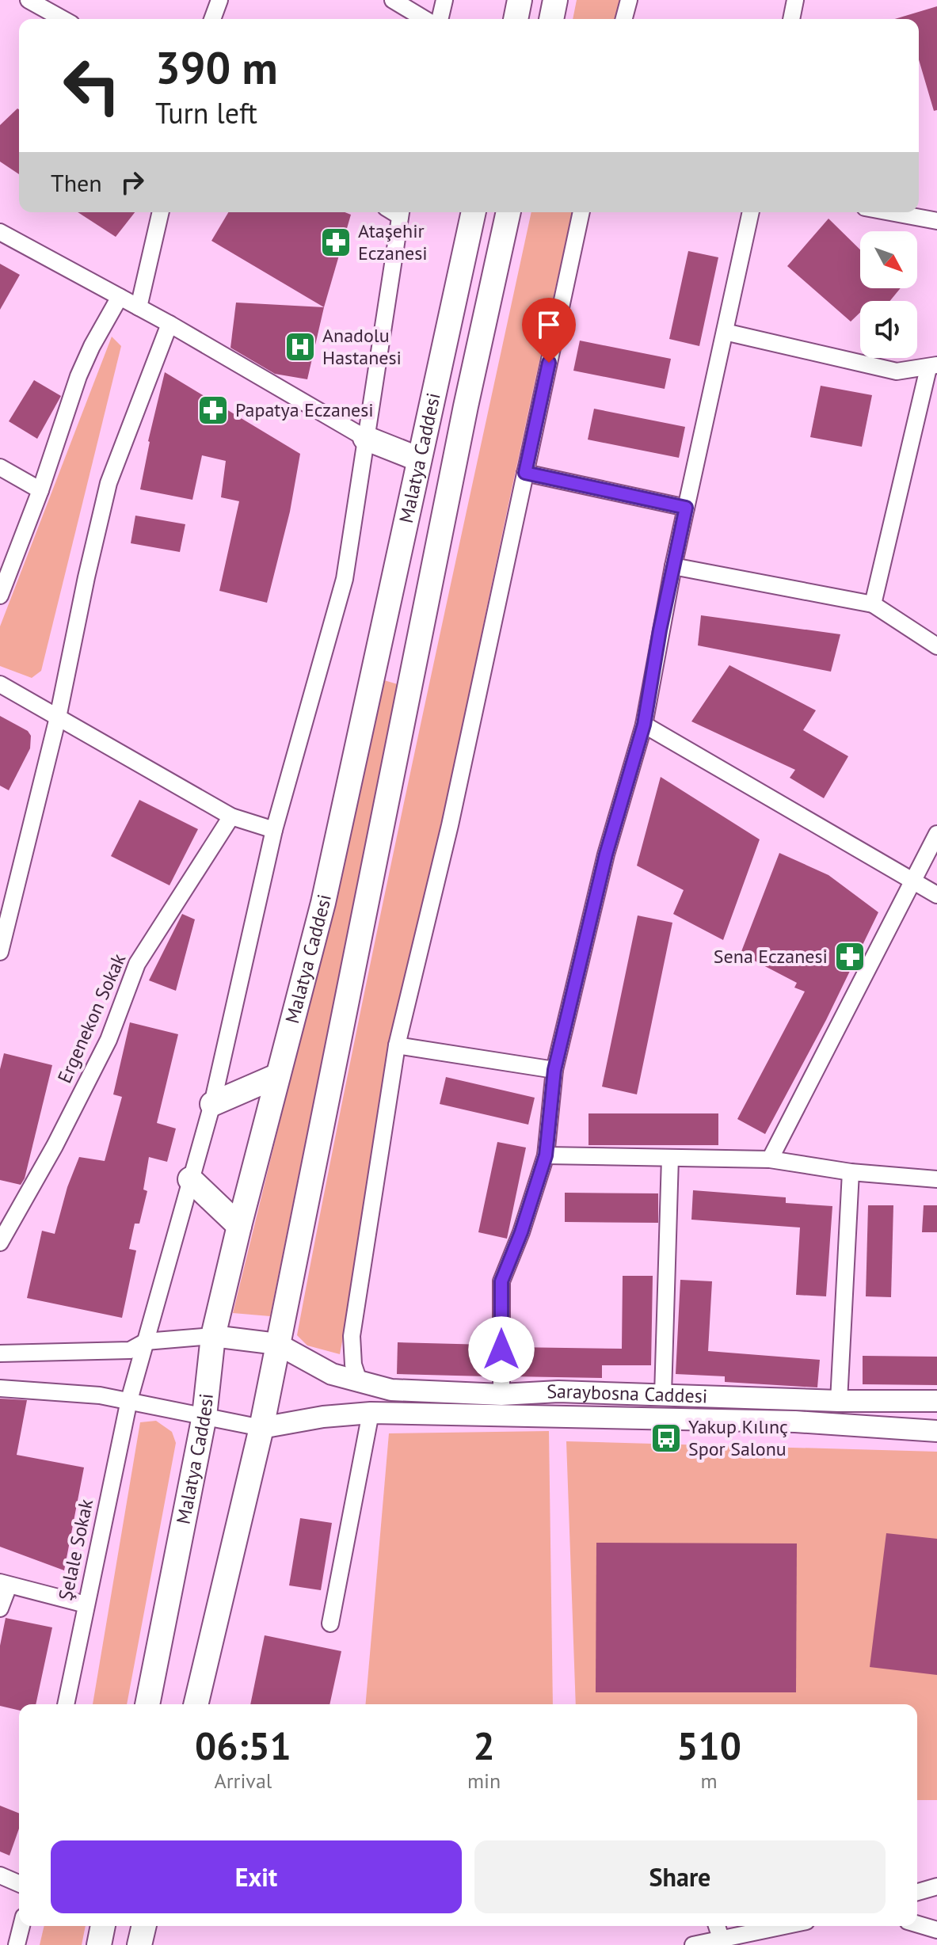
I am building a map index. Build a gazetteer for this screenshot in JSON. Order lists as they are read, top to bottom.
{
  "streets": {
    "highway": ["Malatya Caddesi"],
    "main road": ["Saraybosna Caddesi"],
    "street": ["Ergenekon Sokak", "Şelale Sokak"]
  },
  "crossings": [
    ["Malatya Caddesi", "Saraybosna Caddesi"]
  ],
  "places": {
    "pharmacy": ["Ataşehir Eczanesi", "Papatya Eczanesi", "Sena Eczanesi"],
    "hospital": ["Anadolu Hastanesi"],
    "bus stop": ["Yakup Kılınç Spor Salonu"]
  },
  "north": "bottom right",
  "page": {
    "turn": ["390 m", "Turn left"],
    "then": "Then",
    "eta": [
      "06:51",
      "Arrival",
      "2",
      "min",
      "510",
      "m"
    ],
    "buttons": ["Exit", "Share"]
  }
}
